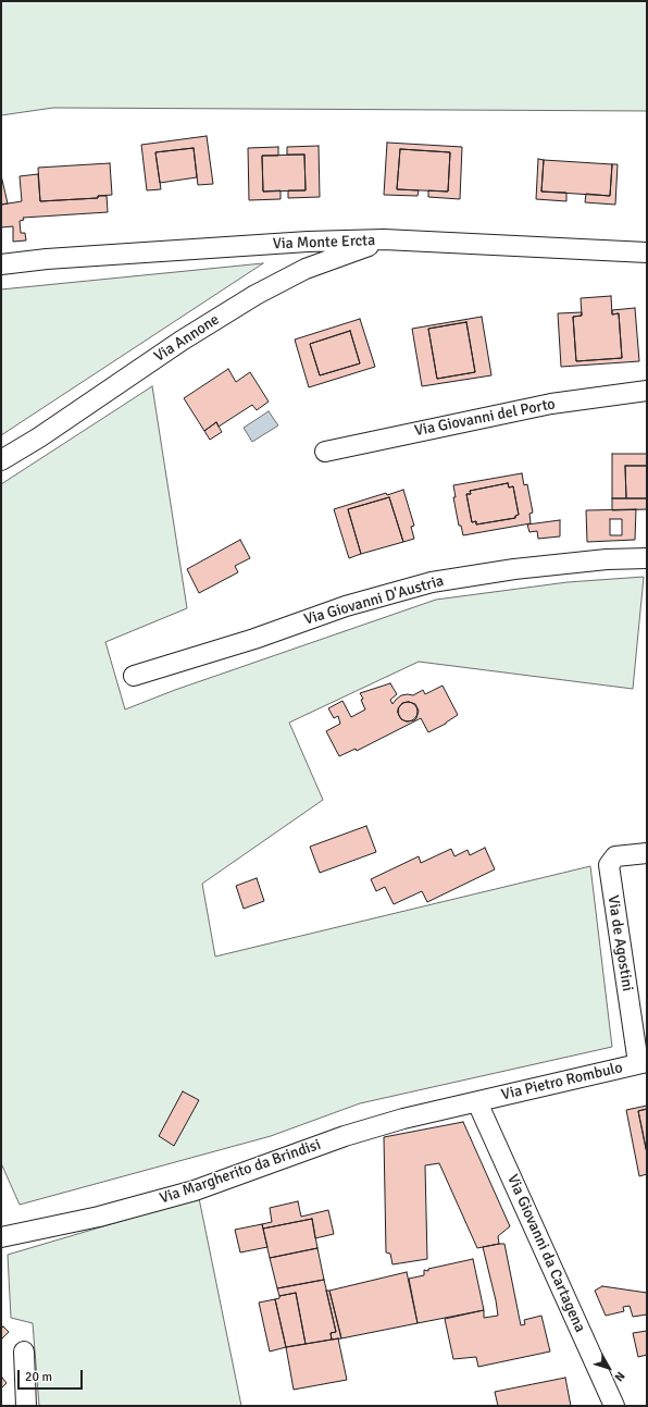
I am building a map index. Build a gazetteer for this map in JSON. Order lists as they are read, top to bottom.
{
  "streets": {
    "street": [
      "Via Monte Ercta",
      "Via Annone",
      "Via Giovanni del Porto",
      "Via Giovanni D'Austria",
      "Via de Agostini",
      "Via Pietro Rombulo",
      "Via Margherito da Brindisi",
      "Via Giovanni da Cartagena"
    ]
  },
  "crossings": [
    ["Via Monte Ercta", "Via Annone"],
    ["Via de Agostini", "Via Pietro Rombulo"],
    ["Via Pietro Rombulo", "Via Margherito da Brindisi"],
    ["Via Pietro Rombulo", "Via Giovanni da Cartagena"],
    ["Via Margherito da Brindisi", "Via Giovanni da Cartagena"]
  ],
  "scale_bar": "20 m",
  "north": "bottom right"
}
